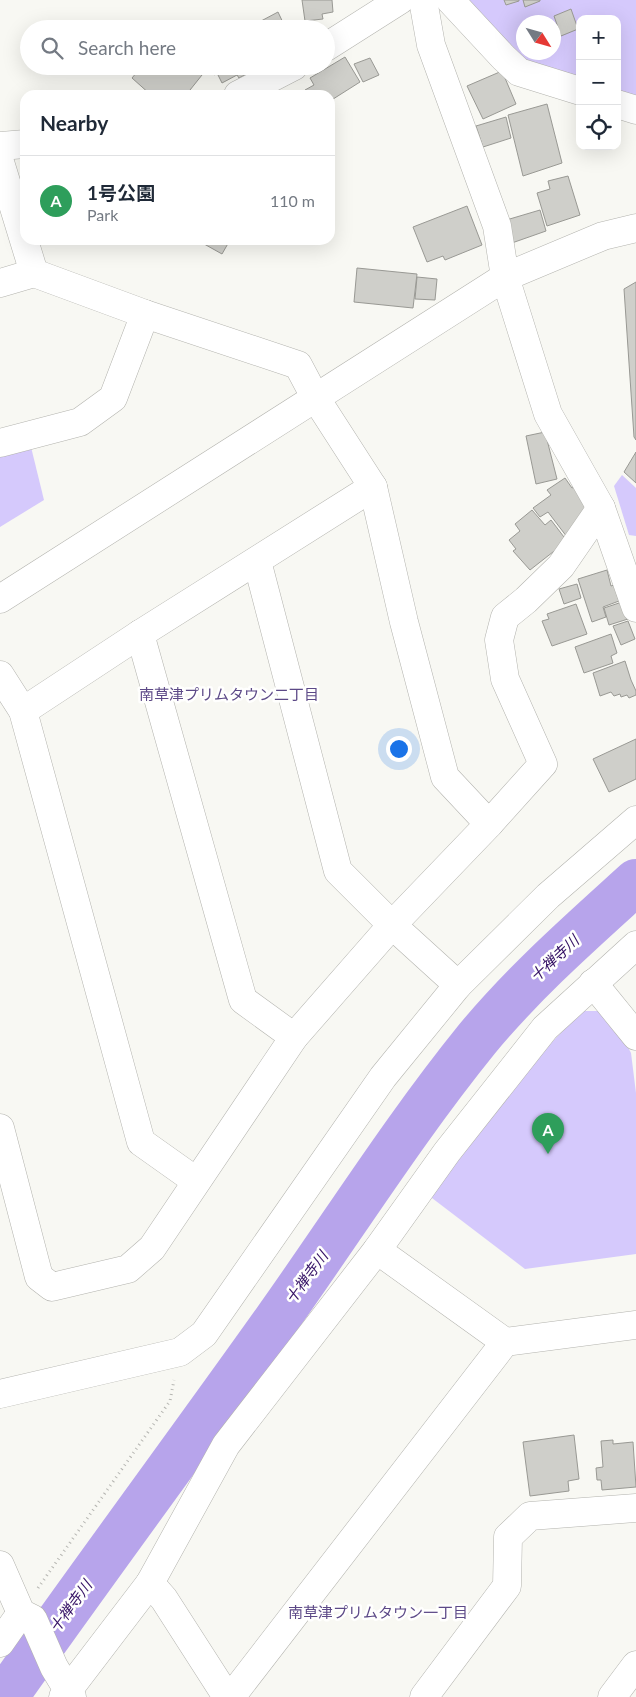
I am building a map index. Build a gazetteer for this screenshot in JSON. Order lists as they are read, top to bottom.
{
  "districts": ["南草津プリムタウン二丁目", "南草津プリムタウン一丁目"],
  "water": ["十禅寺川"],
  "north": "bottom right",
  "page": {
    "map_buttons": ["+", "−"],
    "search": "Search here",
    "heading": "Nearby",
    "list": [
      {
        "mark": "A",
        "name": "1号公園",
        "note": "Park",
        "value": "110 m"
      }
    ],
    "pins": "A"
  }
}
